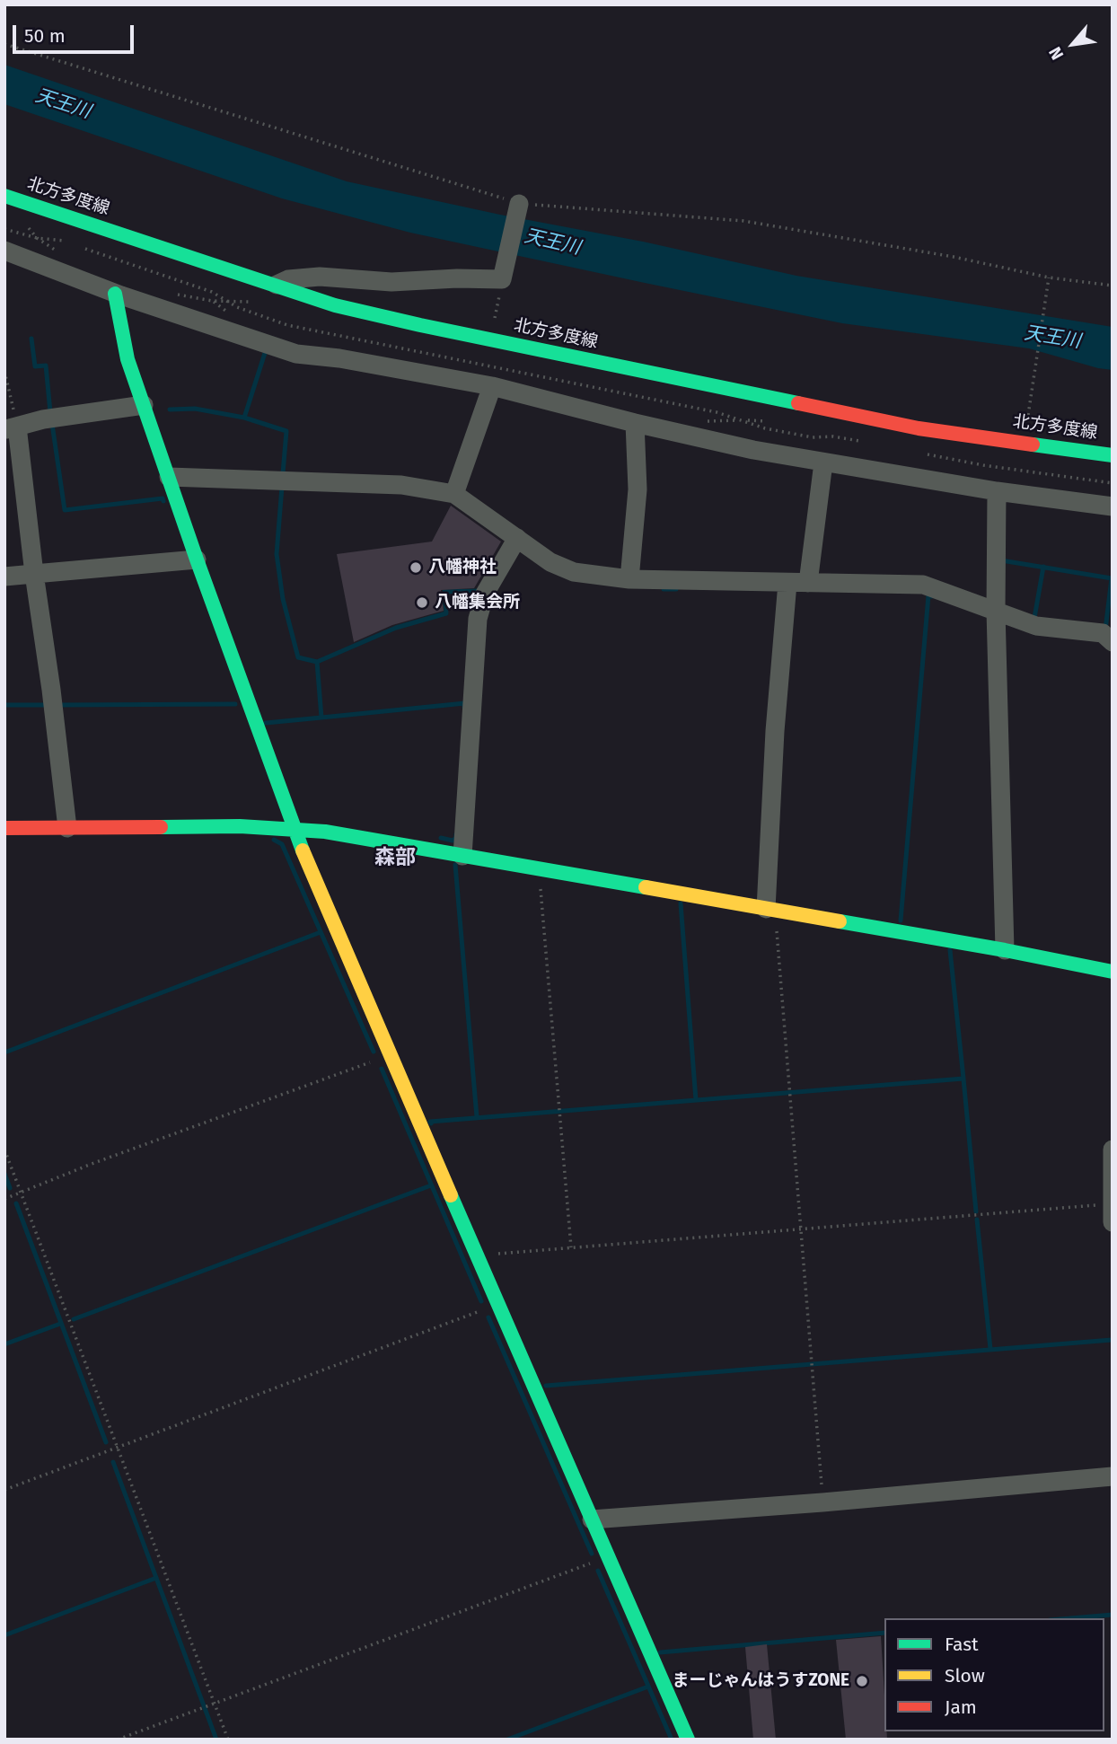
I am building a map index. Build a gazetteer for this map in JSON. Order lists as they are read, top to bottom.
{
  "streets": {
    "street": ["北方多度線"]
  },
  "districts": ["森部"],
  "water": ["天王川"],
  "places": ["八幡神社", "八幡集会所", "まーじゃんはうすZONE"],
  "legend": ["Fast", "Slow", "Jam"],
  "scale_bar": "50 m",
  "north": "bottom left"
}
